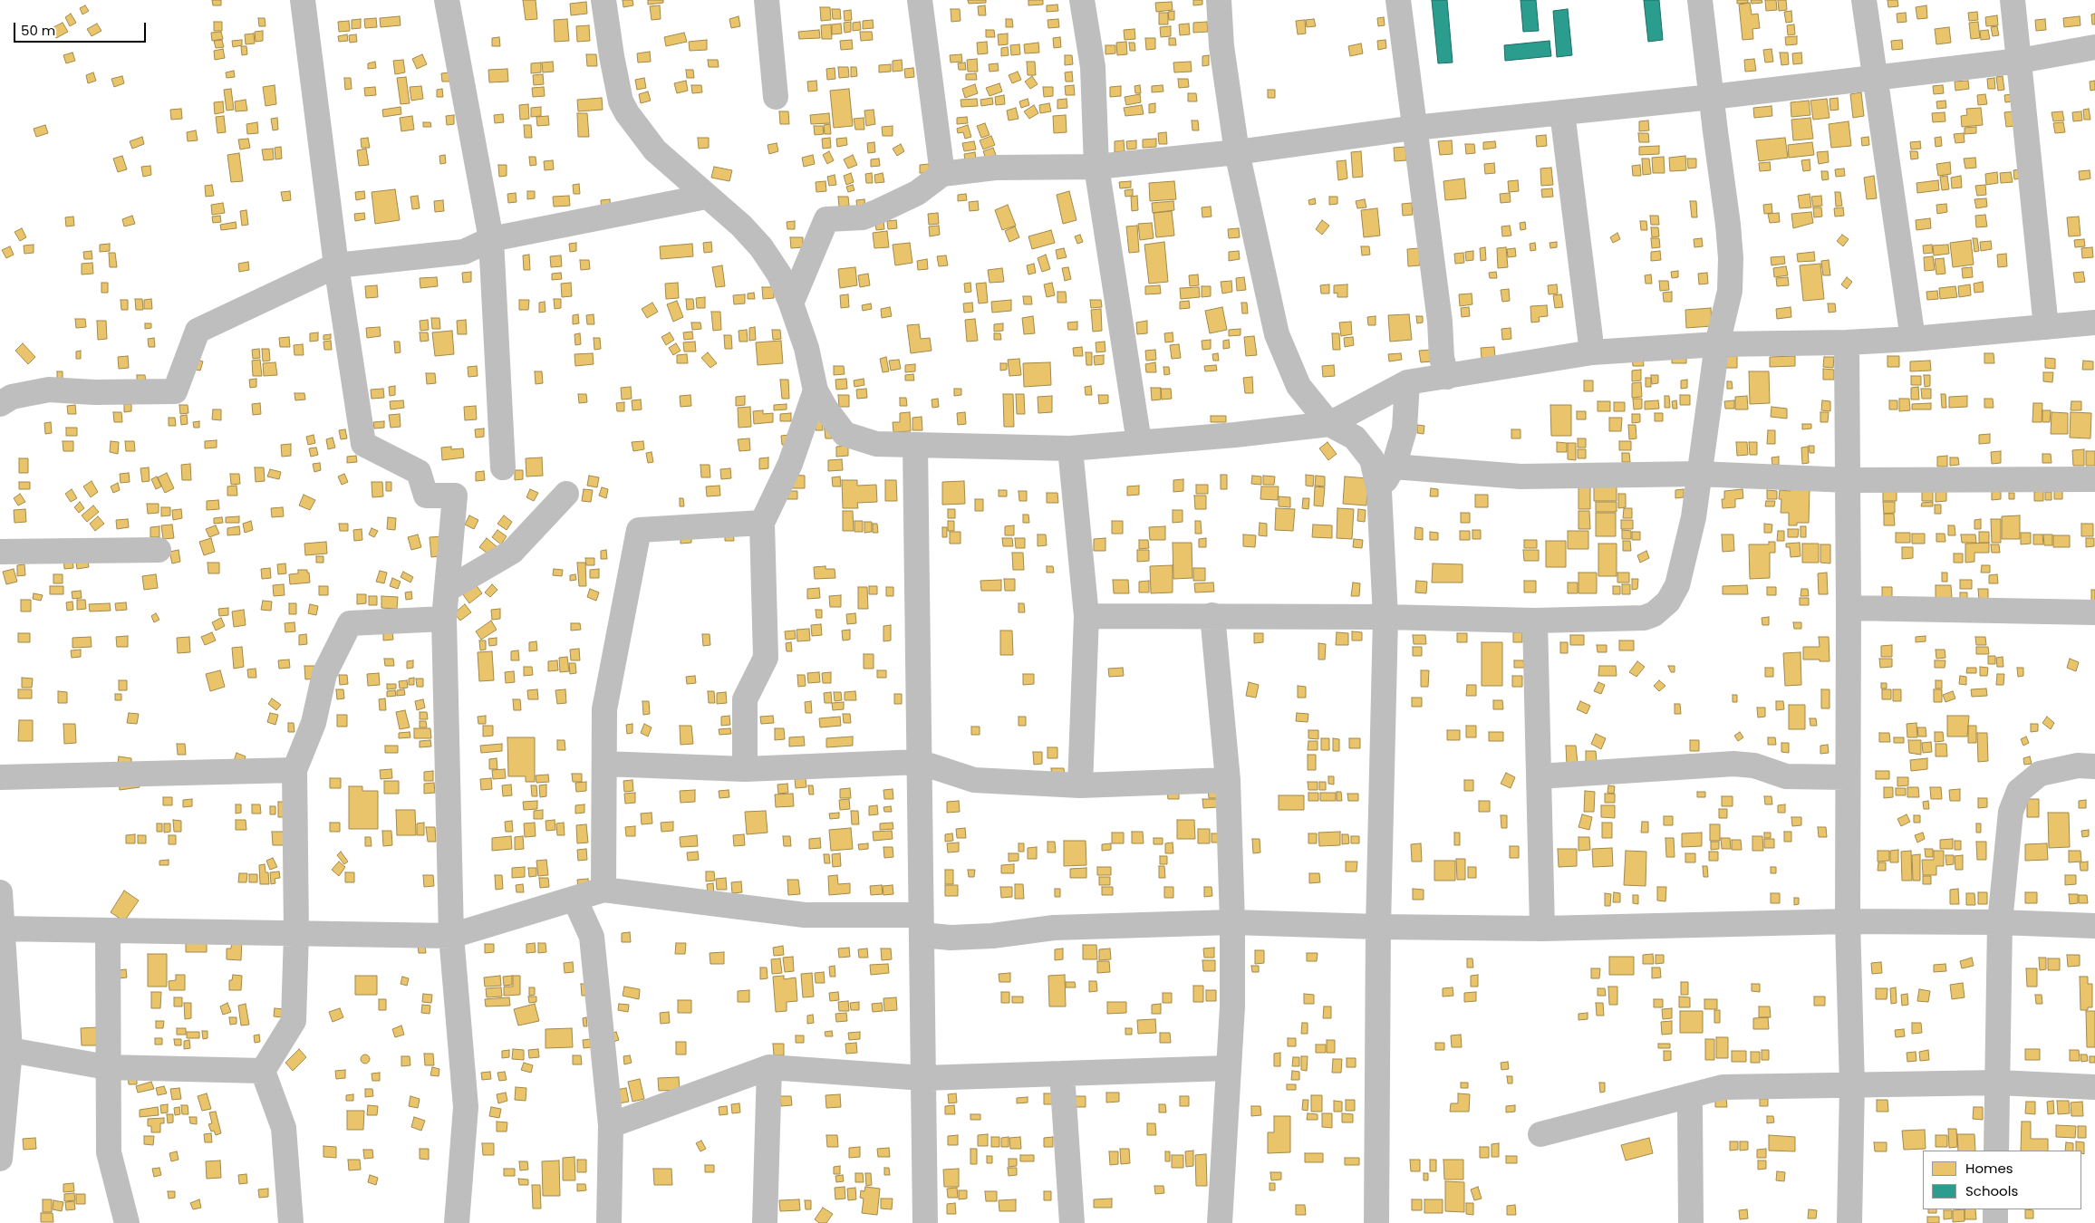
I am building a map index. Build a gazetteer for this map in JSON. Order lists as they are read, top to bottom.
{
  "legend": ["Homes", "Schools"],
  "scale_bar": "50 m"
}
